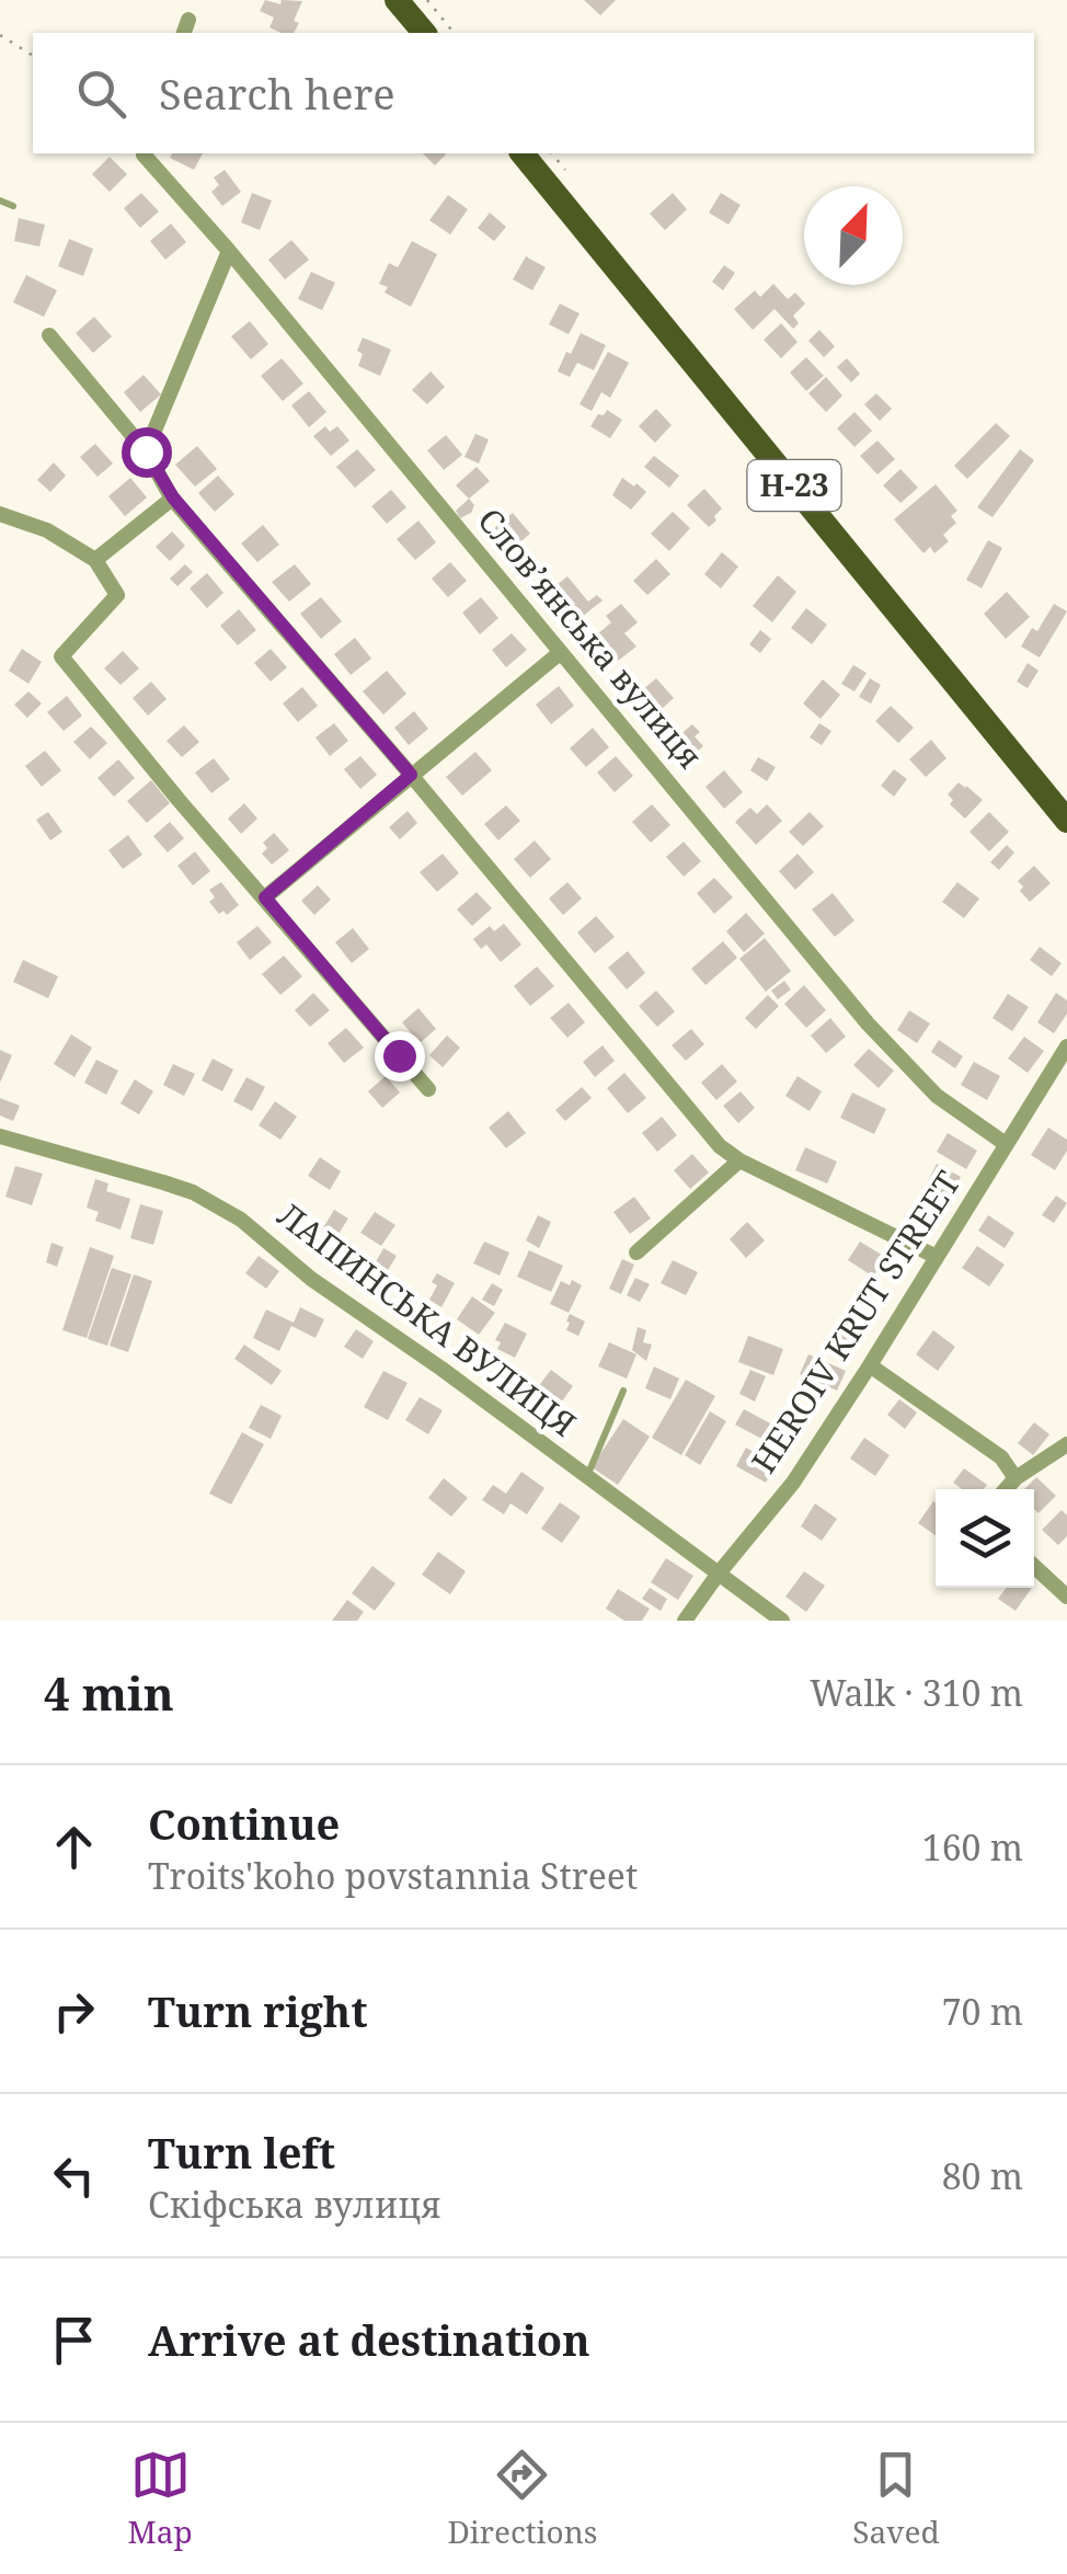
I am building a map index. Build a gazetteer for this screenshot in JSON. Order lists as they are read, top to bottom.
{
  "streets": {
    "main road": ["Н-23"],
    "street": ["Словʼянська вулиця", "ЛАПИНСЬКА ВУЛИЦЯ", "HEROIV KRUT STREET"]
  },
  "crossings": [
    ["Словʼянська вулиця", "HEROIV KRUT STREET"],
    ["ЛАПИНСЬКА ВУЛИЦЯ", "HEROIV KRUT STREET"]
  ],
  "north": "top right",
  "page": {
    "search": "Search here",
    "heading": ["4 min", "Walk · 310 m"],
    "list": [
      ["Continue", "Troits'koho povstannia Street", "160 m"],
      ["Turn right", "70 m"],
      ["Turn left", "Скіфська вулиця", "80 m"],
      "Arrive at destination"
    ],
    "nav": ["Map", "Directions", "Saved"]
  }
}
